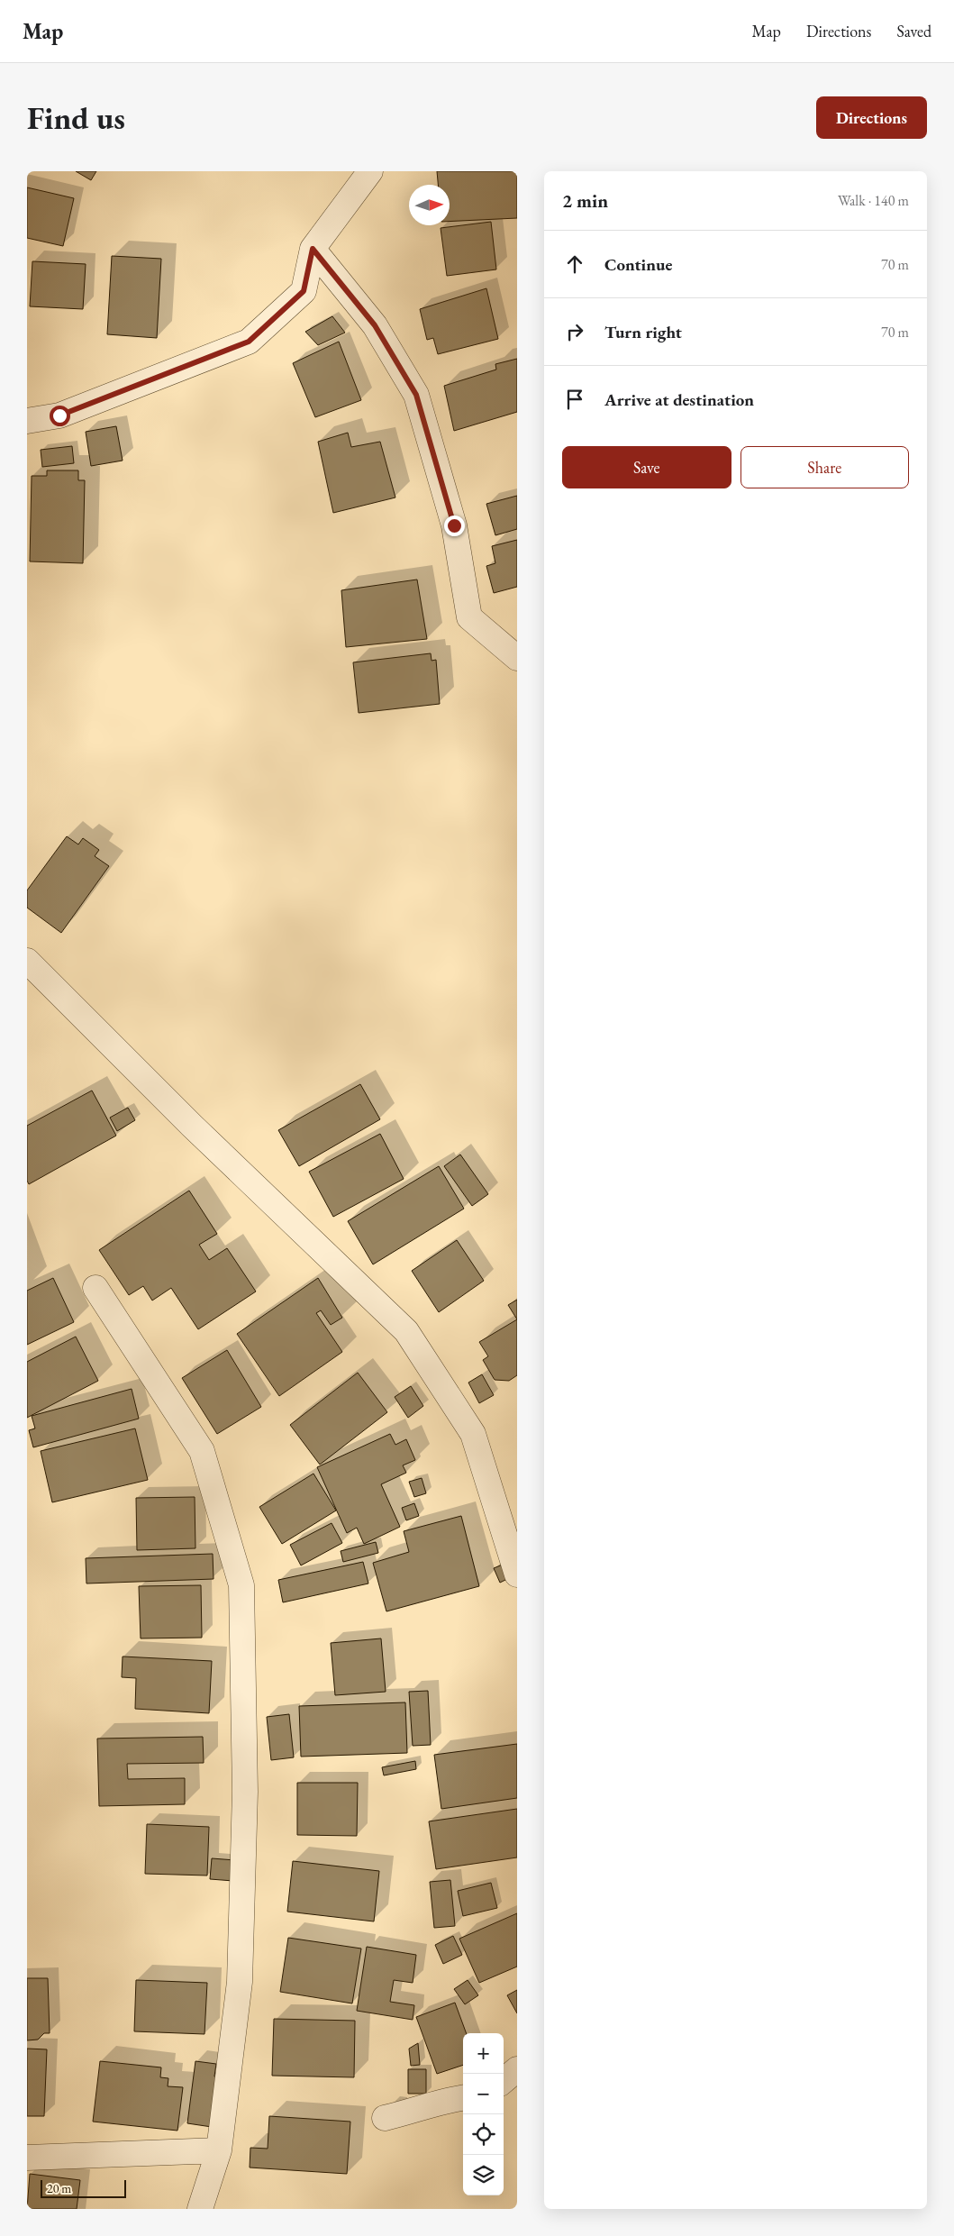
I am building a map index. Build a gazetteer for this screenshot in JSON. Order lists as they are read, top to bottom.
{
  "scale_bar": "20 m",
  "north": "right",
  "page": {
    "header": "Map",
    "nav": ["Map", "Directions", "Saved"],
    "buttons": [
      "Directions",
      ["Save", "Share"]
    ],
    "title": "Find us",
    "heading": ["2 min", "Walk · 140 m"],
    "list": [
      ["Continue", "70 m"],
      ["Turn right", "70 m"],
      "Arrive at destination"
    ],
    "map_buttons": ["+", "−"],
    "scale": "20 m"
  }
}
